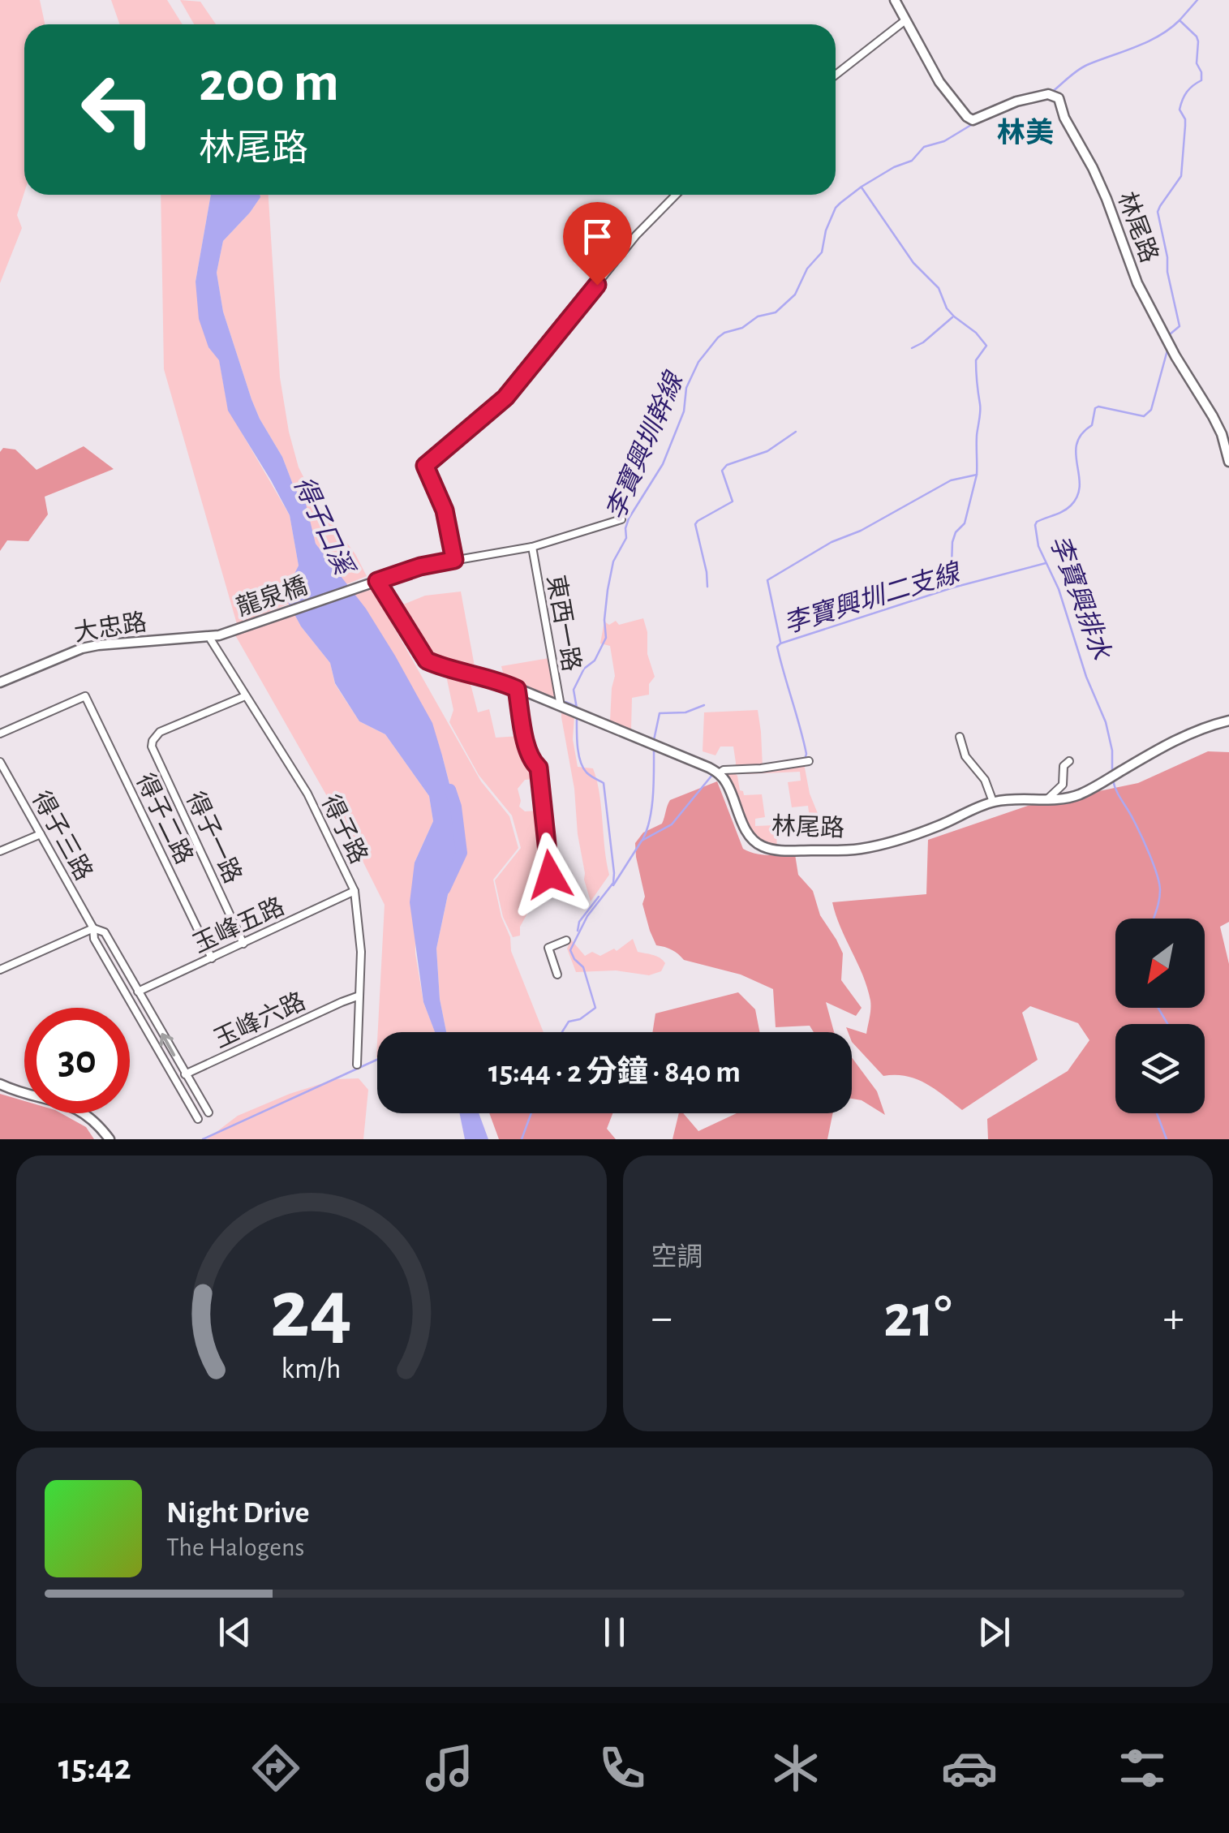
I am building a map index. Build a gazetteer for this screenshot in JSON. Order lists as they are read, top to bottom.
{
  "streets": {
    "street": [
      "林尾路",
      "龍泉橋",
      "東西一路",
      "大忠路",
      "得子二路",
      "得子路",
      "得子三路",
      "得子一路",
      "玉峰五路",
      "玉峰六路"
    ]
  },
  "crossings": [
    ["龍泉橋", "大忠路"],
    ["大忠路", "得子路"],
    ["得子二路", "玉峰五路"],
    ["得子路", "得子一路"],
    ["得子路", "玉峰五路"],
    ["得子路", "玉峰六路"],
    ["得子一路", "玉峰五路"]
  ],
  "districts": ["林美"],
  "water": [
    "李寶興圳幹線",
    "得子口溪",
    "李寶興排水",
    "李寶興圳二支線"
  ],
  "north": "bottom left",
  "page": {
    "turn": ["200 m", "林尾路"],
    "limit": "30",
    "trip": "15:44 · 2 分鐘 · 840 m",
    "tile": "空調",
    "heat": ["−", "21°", "+"],
    "song": ["Night Drive", "The Halogens"],
    "tabs": "15:42",
    "gauge": ["24", "km/h"]
  }
}
